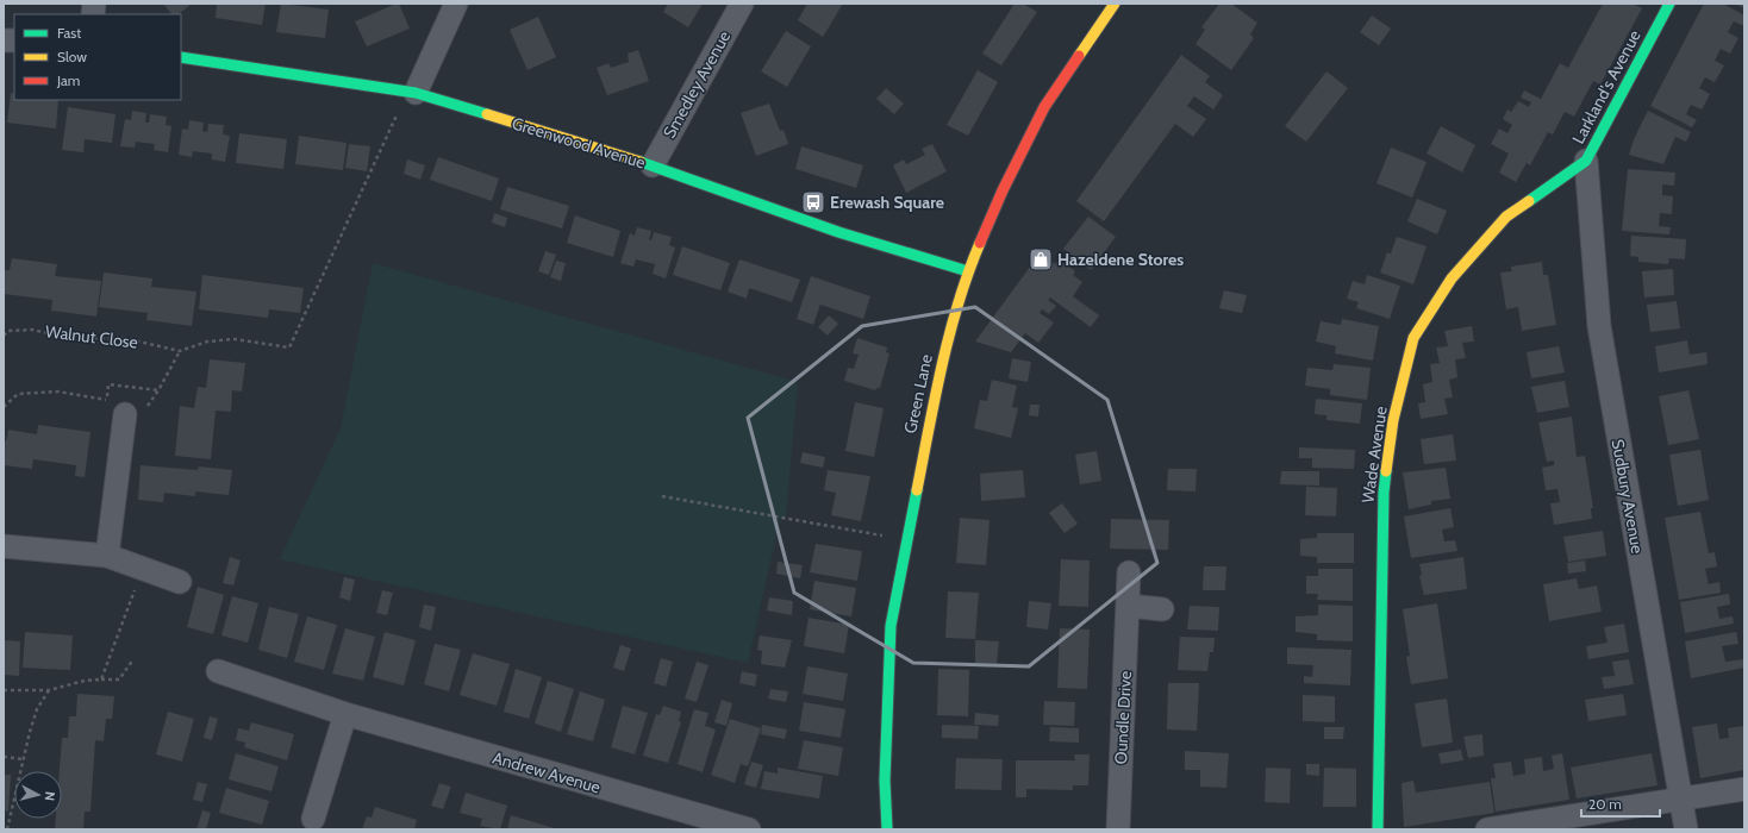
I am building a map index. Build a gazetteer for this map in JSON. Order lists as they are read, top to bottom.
{
  "streets": {
    "street": [
      "Smedley Avenue",
      "Larkland's Avenue",
      "Greenwood Avenue",
      "Green Lane",
      "Wade Avenue",
      "Sudbury Avenue",
      "Oundle Drive",
      "Andrew Avenue"
    ],
    "path": ["Walnut Close"]
  },
  "crossings": [
    ["Smedley Avenue", "Greenwood Avenue"],
    ["Larkland's Avenue", "Wade Avenue"],
    ["Larkland's Avenue", "Sudbury Avenue"],
    ["Greenwood Avenue", "Green Lane"],
    ["Wade Avenue", "Sudbury Avenue"]
  ],
  "places": {
    "bus stop": ["Erewash Square"],
    "shop": ["Hazeldene Stores"]
  },
  "legend": ["Fast", "Slow", "Jam"],
  "scale_bar": "20 m",
  "north": "right"
}
